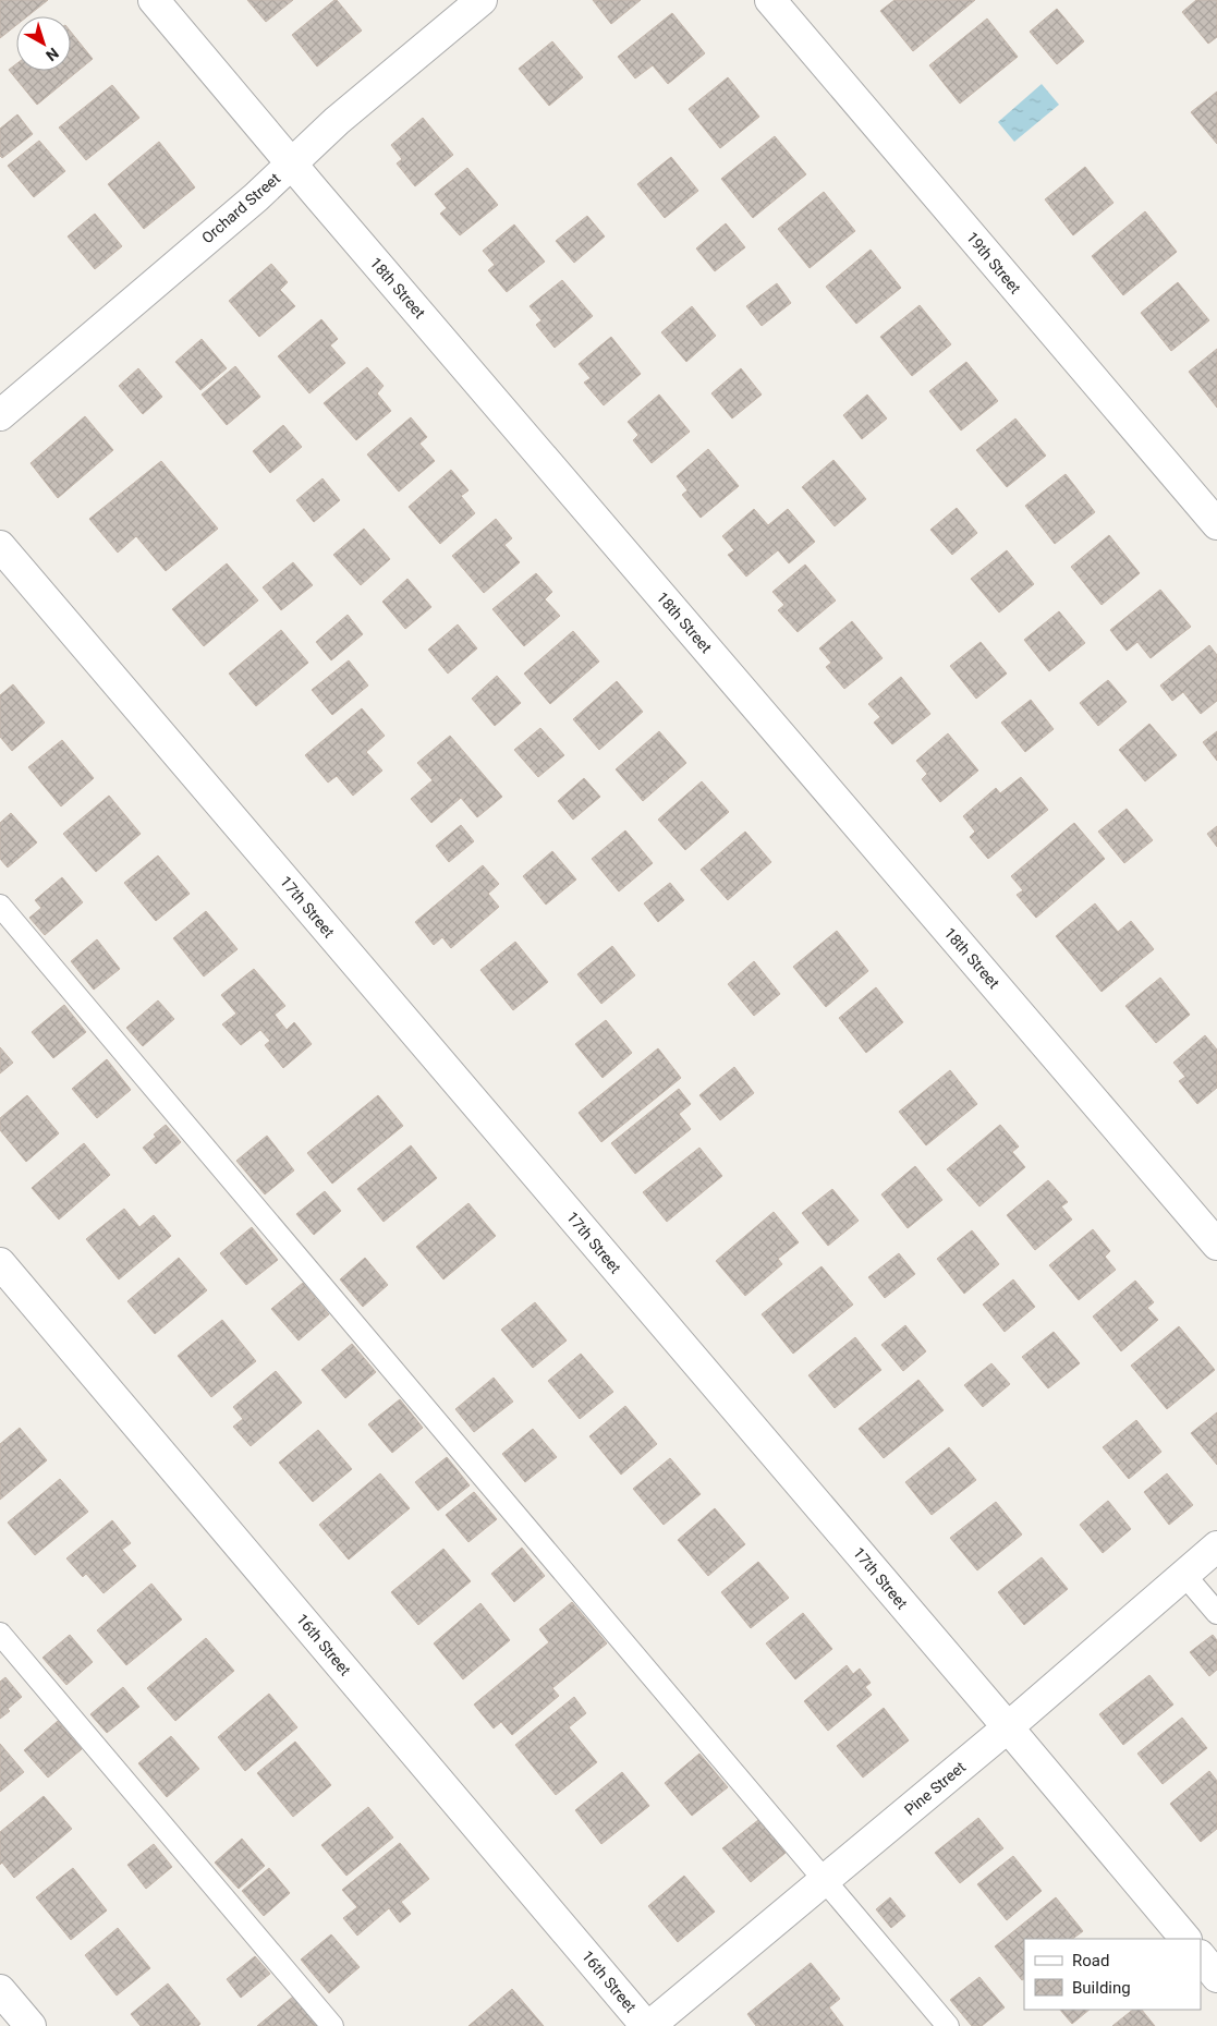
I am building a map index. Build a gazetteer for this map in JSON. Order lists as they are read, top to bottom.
{
  "streets": {
    "street": [
      "Orchard Street",
      "19th Street",
      "18th Street",
      "17th Street",
      "16th Street",
      "Pine Street"
    ]
  },
  "crossings": [
    ["Orchard Street", "18th Street"],
    ["17th Street", "Pine Street"],
    ["16th Street", "Pine Street"]
  ],
  "legend": ["Road", "Building"],
  "north": "bottom right"
}
